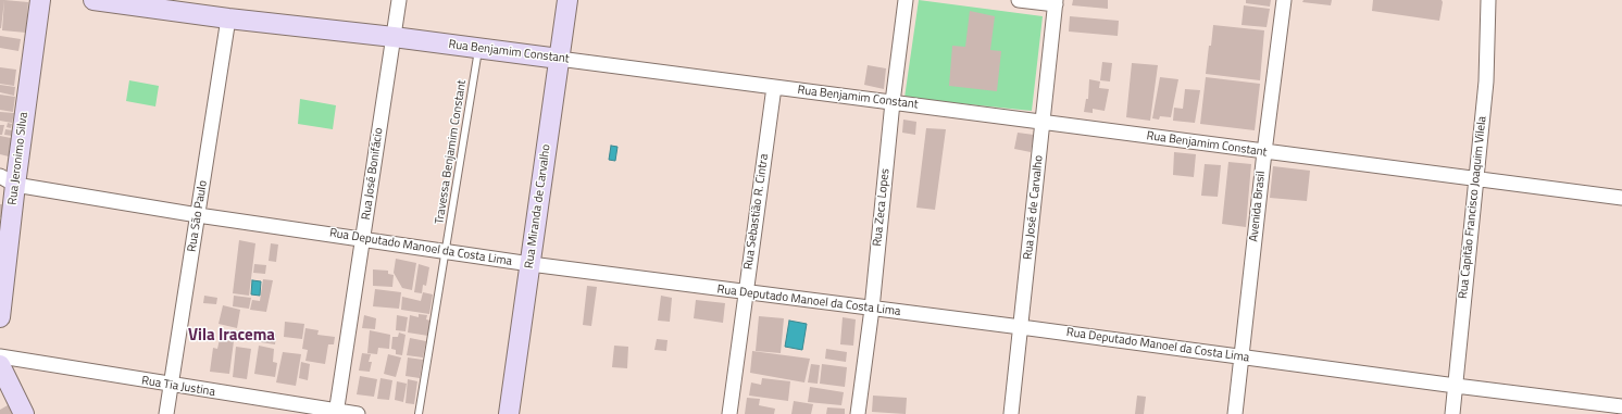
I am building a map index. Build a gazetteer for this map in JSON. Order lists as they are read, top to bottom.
{
  "streets": {
    "main road": ["Rua Benjamim Constant", "Rua Jeronimo Silva", "Rua Miranda de Carvalho"],
    "street": [
      "Rua José Bonifácio",
      "Avenida Brasil",
      "Rua Zeca Lopes",
      "Rua José de Carvalho",
      "Rua Capitão Francisco Joaquim Vilela",
      "Rua Sebastião R. Cintra",
      "Rua São Paulo",
      "Rua Deputado Manoel da Costa Lima",
      "Rua Tia Justina"
    ],
    "lane": ["Travessa Benjamim Constant"]
  },
  "crossings": [
    ["Rua Benjamim Constant", "Travessa Benjamim Constant"],
    ["Rua Benjamim Constant", "Rua José Bonifácio"],
    ["Rua Benjamim Constant", "Rua Miranda de Carvalho"],
    ["Rua Benjamim Constant", "Avenida Brasil"],
    ["Rua Benjamim Constant", "Rua Zeca Lopes"],
    ["Rua Benjamim Constant", "Rua José de Carvalho"],
    ["Rua Benjamim Constant", "Rua Capitão Francisco Joaquim Vilela"],
    ["Rua Benjamim Constant", "Rua Sebastião R. Cintra"],
    ["Rua Benjamim Constant", "Rua São Paulo"],
    ["Travessa Benjamim Constant", "Rua Deputado Manoel da Costa Lima"],
    ["Rua Jeronimo Silva", "Rua Deputado Manoel da Costa Lima"],
    ["Rua José Bonifácio", "Rua Deputado Manoel da Costa Lima"],
    ["Rua José Bonifácio", "Rua Tia Justina"],
    ["Rua Miranda de Carvalho", "Rua Deputado Manoel da Costa Lima"],
    ["Avenida Brasil", "Rua Deputado Manoel da Costa Lima"],
    ["Rua Zeca Lopes", "Rua Deputado Manoel da Costa Lima"],
    ["Rua José de Carvalho", "Rua Deputado Manoel da Costa Lima"],
    ["Rua Capitão Francisco Joaquim Vilela", "Rua Deputado Manoel da Costa Lima"],
    ["Rua Sebastião R. Cintra", "Rua Deputado Manoel da Costa Lima"],
    ["Rua São Paulo", "Rua Deputado Manoel da Costa Lima"],
    ["Rua São Paulo", "Rua Tia Justina"]
  ],
  "districts": ["Vila Iracema"]
}
